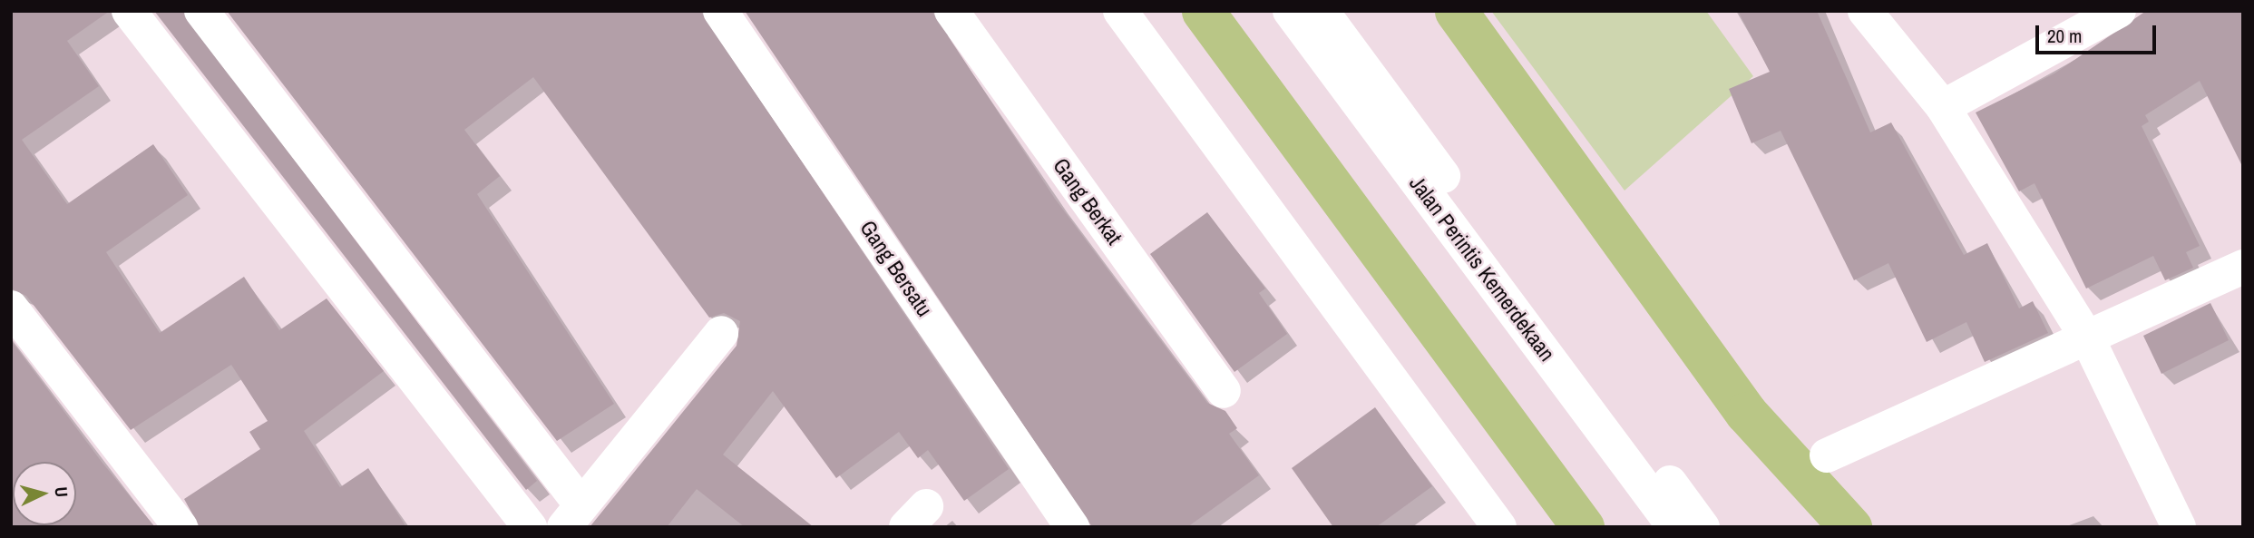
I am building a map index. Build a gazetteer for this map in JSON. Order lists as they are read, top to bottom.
{
  "streets": {
    "main road": ["Gang Berkat", "Gang Bersatu", "Jalan Perintis Kemerdekaan"]
  },
  "scale_bar": "20 m",
  "north": "right"
}
